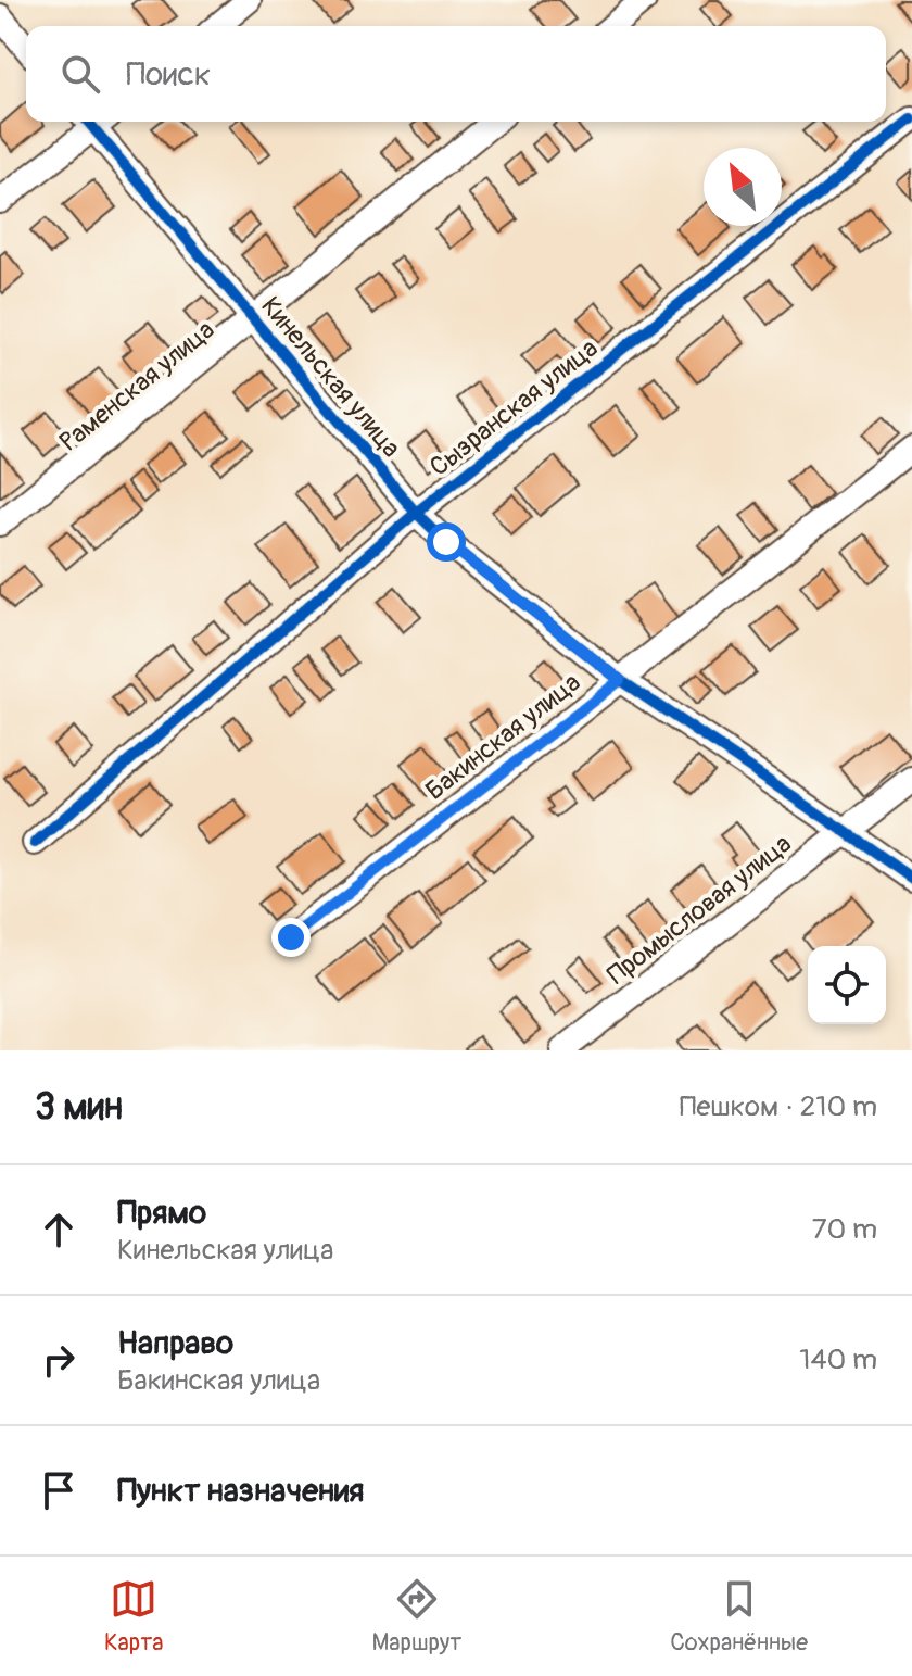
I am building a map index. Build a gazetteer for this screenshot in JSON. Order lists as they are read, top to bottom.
{
  "streets": {
    "street": [
      "Кинельская улица",
      "Раменская улица",
      "Сызранская улица",
      "Бакинская улица",
      "Промысловая улица"
    ]
  },
  "crossings": [
    ["Кинельская улица", "Раменская улица"],
    ["Кинельская улица", "Сызранская улица"],
    ["Кинельская улица", "Бакинская улица"],
    ["Кинельская улица", "Промысловая улица"]
  ],
  "north": "top left",
  "page": {
    "search": "Поиск",
    "heading": ["3 мин", "Пешком · 210 m"],
    "list": [
      ["Прямо", "Кинельская улица", "70 m"],
      ["Направо", "Бакинская улица", "140 m"],
      "Пункт назначения"
    ],
    "nav": ["Карта", "Маршрут", "Сохранённые"]
  }
}
